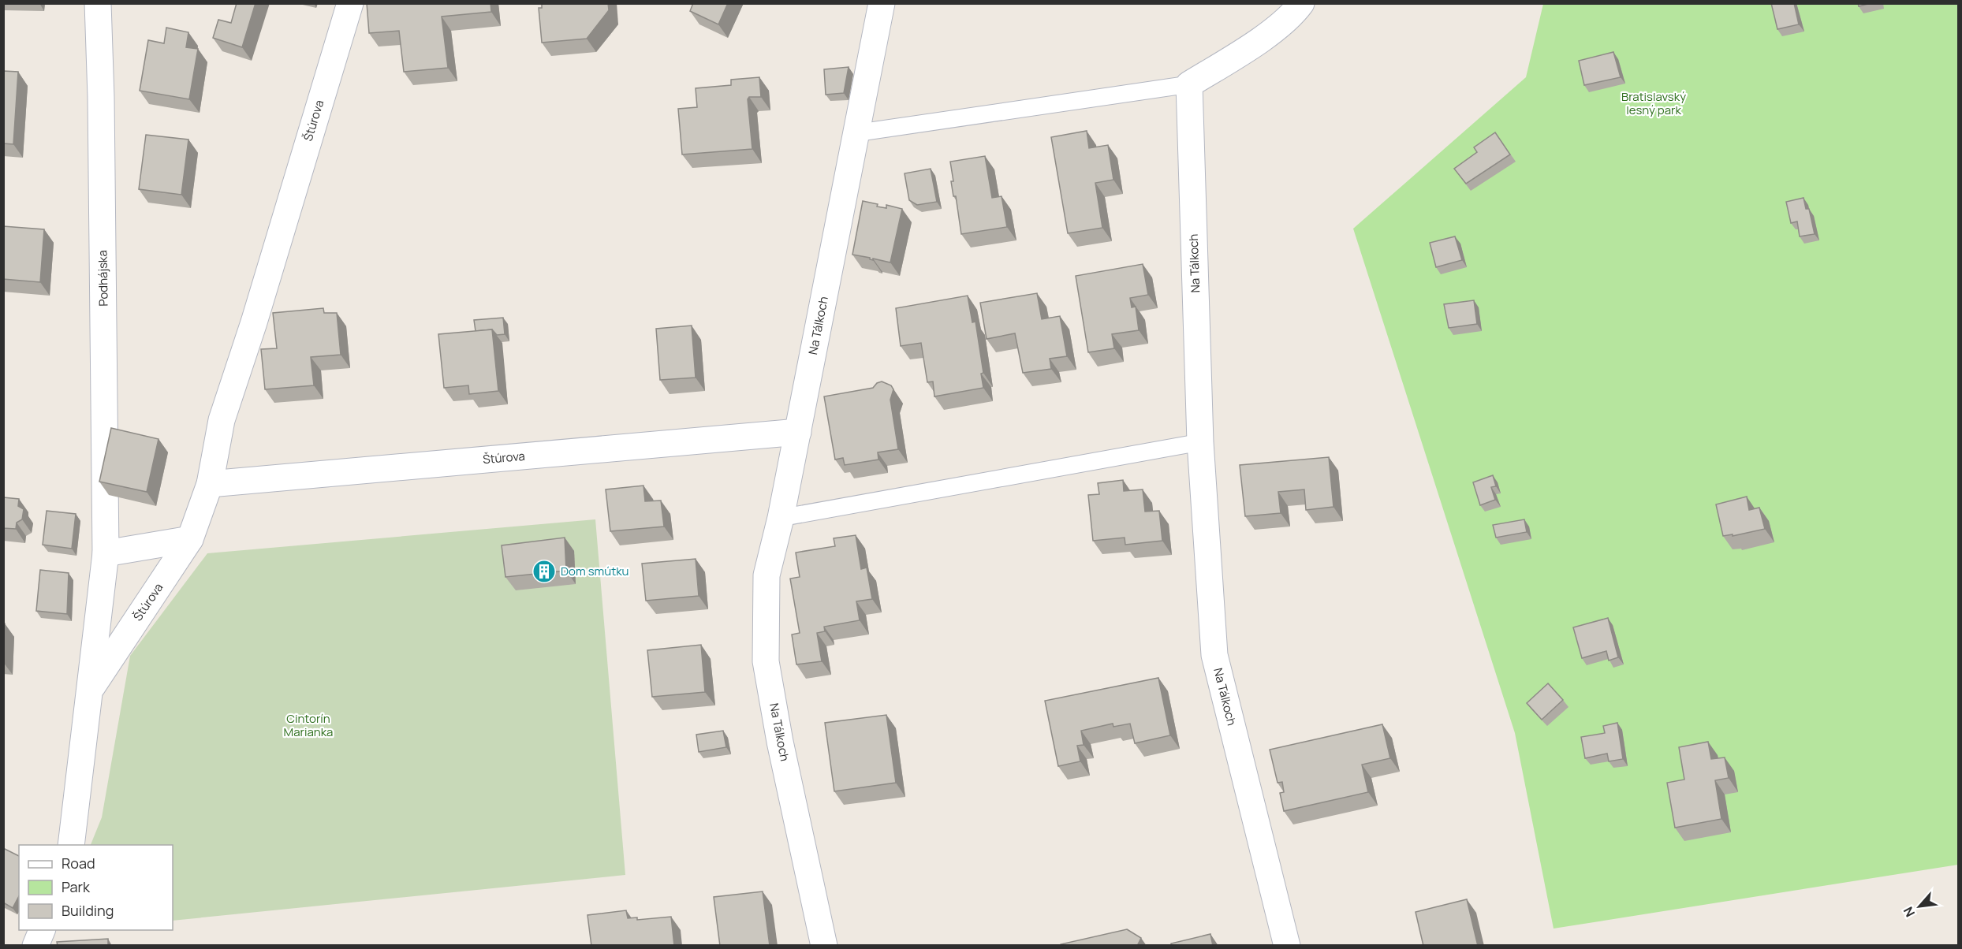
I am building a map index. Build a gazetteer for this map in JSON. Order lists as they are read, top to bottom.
{
  "streets": {
    "street": ["Štúrova", "Na Tálkoch", "Podhájska"]
  },
  "crossings": [
    ["Štúrova", "Na Tálkoch"],
    ["Štúrova", "Podhájska"]
  ],
  "parks": ["Bratislavský lesný park", "Cintorín Marianka"],
  "places": {
    "building": ["Dom smútku"]
  },
  "legend": ["Road", "Park", "Building"],
  "north": "bottom left"
}
